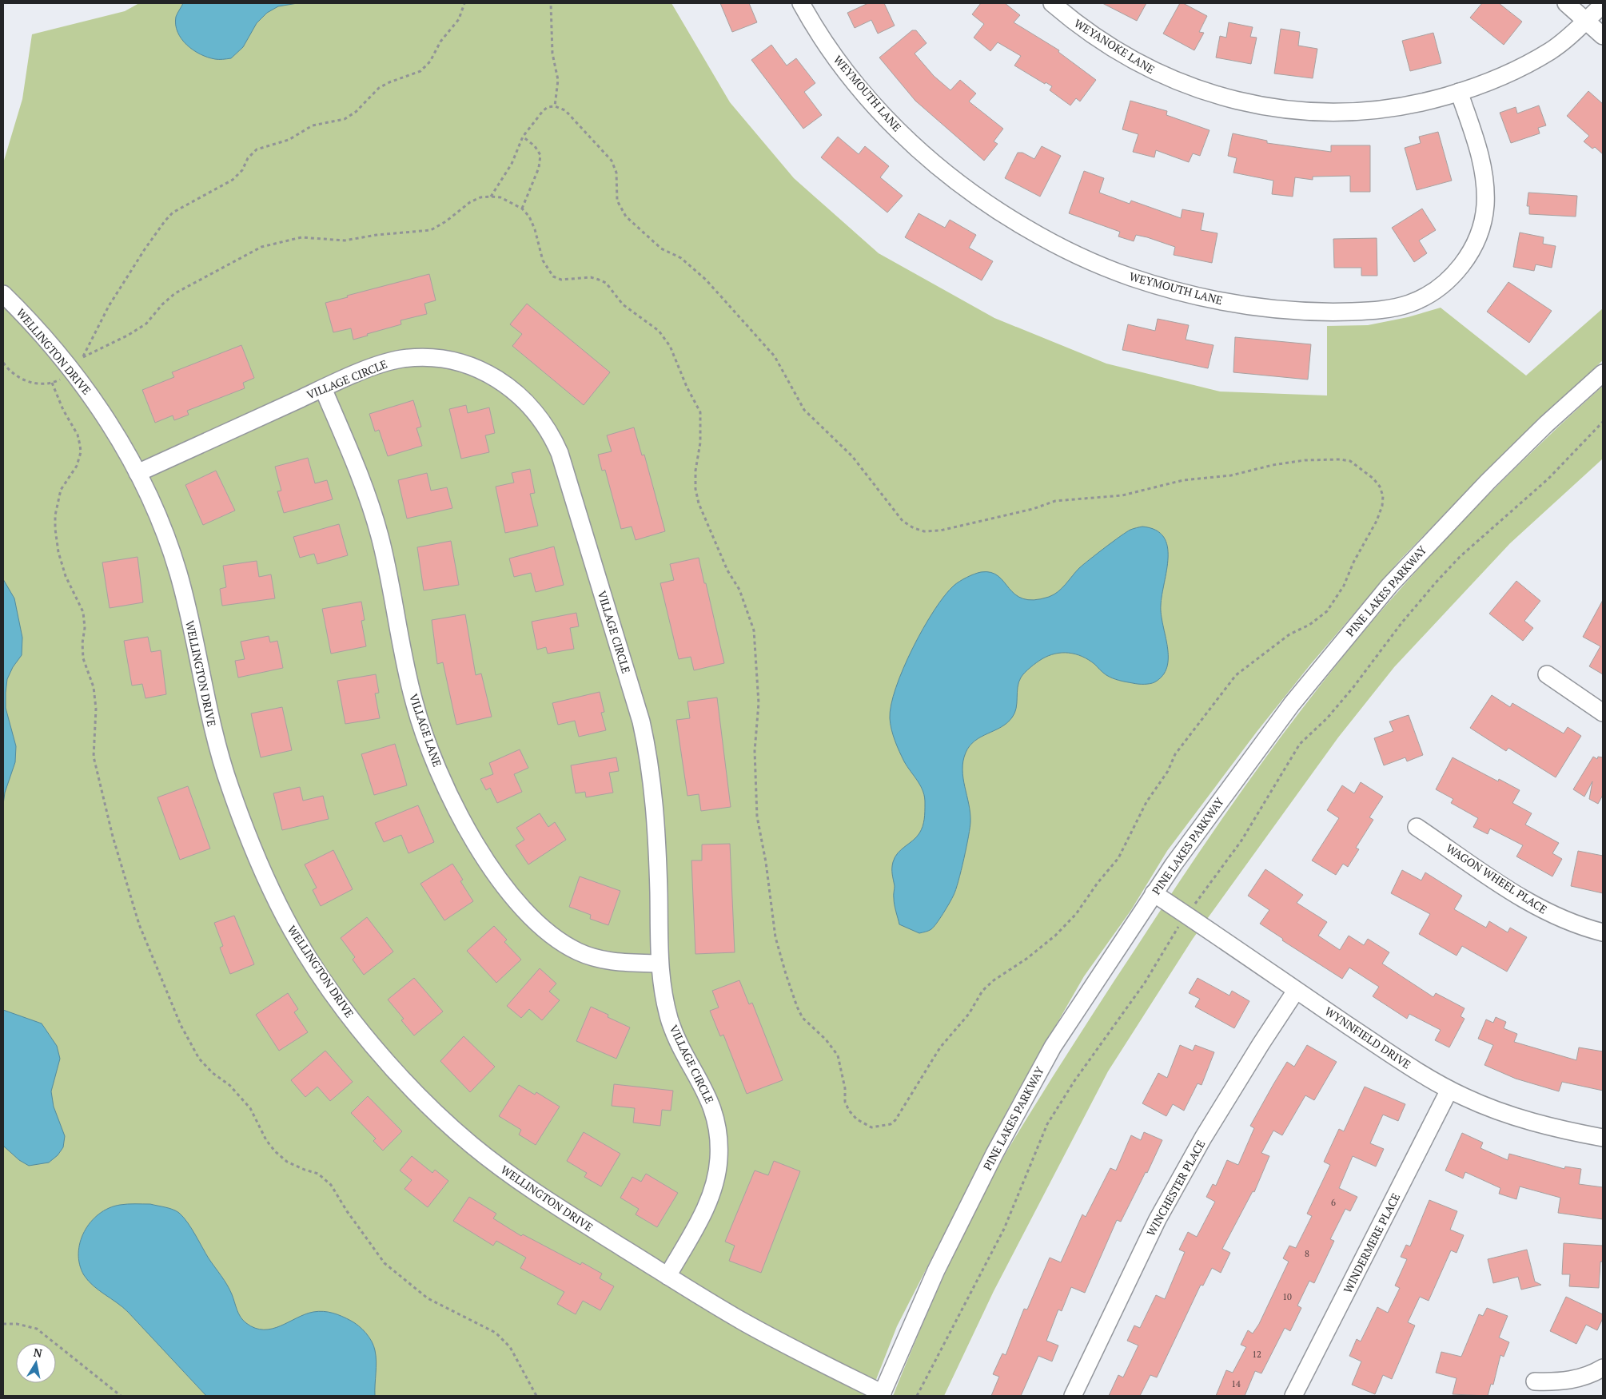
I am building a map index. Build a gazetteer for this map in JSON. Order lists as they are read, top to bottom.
{
  "streets": {
    "street": [
      "WEYANOKE LANE",
      "WEYMOUTH LANE",
      "WELLINGTON DRIVE",
      "VILLAGE CIRCLE",
      "PINE LAKES PARKWAY",
      "VILLAGE LANE",
      "WAGON WHEEL PLACE",
      "WYNNFIELD DRIVE",
      "WINCHESTER PLACE",
      "WINDERMERE PLACE"
    ]
  },
  "crossings": [
    ["WEYANOKE LANE", "WEYMOUTH LANE"],
    ["WELLINGTON DRIVE", "VILLAGE CIRCLE"],
    ["WELLINGTON DRIVE", "PINE LAKES PARKWAY"],
    ["VILLAGE CIRCLE", "VILLAGE LANE"],
    ["PINE LAKES PARKWAY", "WYNNFIELD DRIVE"],
    ["WYNNFIELD DRIVE", "WINCHESTER PLACE"],
    ["WYNNFIELD DRIVE", "WINDERMERE PLACE"]
  ],
  "house_numbers": [
    "6",
    "8",
    "10",
    "12",
    "14"
  ],
  "north": "top"
}
